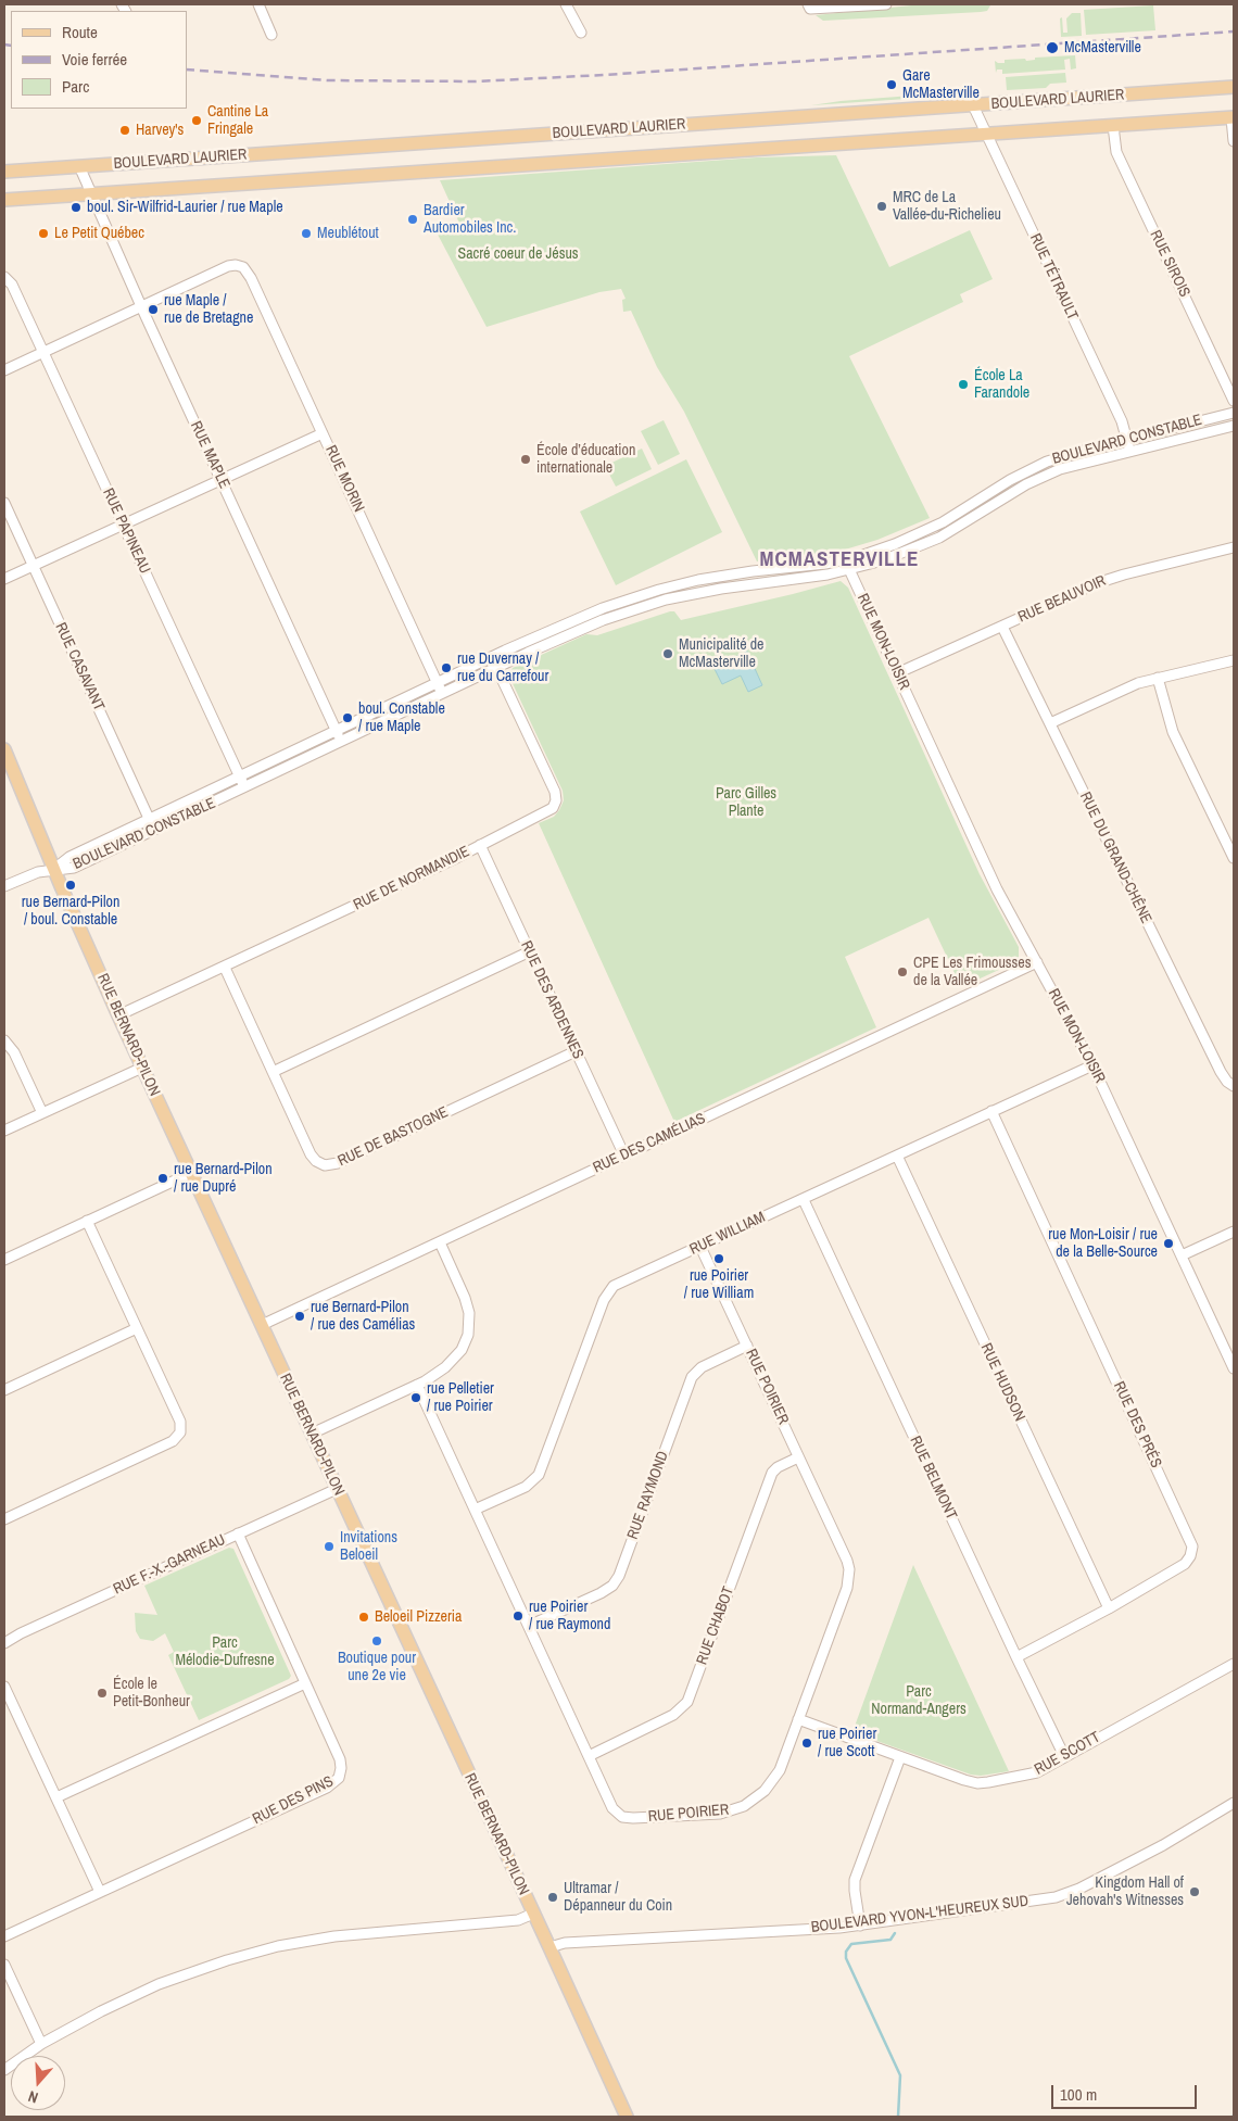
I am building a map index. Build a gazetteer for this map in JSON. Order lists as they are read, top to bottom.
{
  "streets": {
    "main road": ["BOULEVARD LAURIER", "RUE BERNARD-PILON"],
    "street": [
      "RUE SIROIS",
      "RUE TÉTRAULT",
      "BOULEVARD CONSTABLE",
      "RUE MAPLE",
      "RUE MORIN",
      "RUE PAPINEAU",
      "RUE BEAUVOIR",
      "RUE MON-LOISIR",
      "RUE CASAVANT",
      "RUE DU GRAND-CHÊNE",
      "RUE DE NORMANDIE",
      "RUE DES ARDENNES",
      "RUE DE BASTOGNE",
      "RUE DES CAMÉLIAS",
      "RUE WILLIAM",
      "RUE HUDSON",
      "RUE POIRIER",
      "RUE DES PRÉS",
      "RUE BELMONT",
      "RUE RAYMOND",
      "RUE F.-X.-GARNEAU",
      "RUE CHABOT",
      "RUE SCOTT",
      "RUE DES PINS",
      "BOULEVARD YVON-L'HEUREUX SUD"
    ]
  },
  "crossings": [
    ["BOULEVARD LAURIER", "RUE SIROIS"],
    ["BOULEVARD LAURIER", "RUE TÉTRAULT"],
    ["BOULEVARD LAURIER", "RUE MAPLE"],
    ["RUE TÉTRAULT", "BOULEVARD CONSTABLE"],
    ["BOULEVARD CONSTABLE", "RUE MAPLE"],
    ["BOULEVARD CONSTABLE", "RUE MORIN"],
    ["BOULEVARD CONSTABLE", "RUE PAPINEAU"],
    ["BOULEVARD CONSTABLE", "RUE MON-LOISIR"],
    ["BOULEVARD CONSTABLE", "RUE CASAVANT"],
    ["BOULEVARD CONSTABLE", "RUE DE NORMANDIE"],
    ["BOULEVARD CONSTABLE", "RUE BERNARD-PILON"],
    ["RUE MAPLE", "RUE MORIN"],
    ["RUE BEAUVOIR", "RUE MON-LOISIR"],
    ["RUE BEAUVOIR", "RUE DU GRAND-CHÊNE"],
    ["RUE MON-LOISIR", "RUE DES CAMÉLIAS"],
    ["RUE MON-LOISIR", "RUE WILLIAM"],
    ["RUE DE NORMANDIE", "RUE DES ARDENNES"],
    ["RUE DE NORMANDIE", "RUE BERNARD-PILON"],
    ["RUE DE NORMANDIE", "RUE DE BASTOGNE"],
    ["RUE DES ARDENNES", "RUE DE BASTOGNE"],
    ["RUE DES ARDENNES", "RUE DES CAMÉLIAS"],
    ["RUE BERNARD-PILON", "RUE DES CAMÉLIAS"],
    ["RUE BERNARD-PILON", "RUE F.-X.-GARNEAU"],
    ["RUE BERNARD-PILON", "BOULEVARD YVON-L'HEUREUX SUD"],
    ["RUE WILLIAM", "RUE HUDSON"],
    ["RUE WILLIAM", "RUE POIRIER"],
    ["RUE WILLIAM", "RUE DES PRÉS"],
    ["RUE WILLIAM", "RUE BELMONT"],
    ["RUE HUDSON", "RUE DES PRÉS"],
    ["RUE POIRIER", "RUE RAYMOND"],
    ["RUE POIRIER", "RUE CHABOT"],
    ["RUE POIRIER", "RUE SCOTT"],
    ["RUE DES PRÉS", "RUE BELMONT"],
    ["RUE BELMONT", "RUE SCOTT"],
    ["RUE F.-X.-GARNEAU", "RUE DES PINS"]
  ],
  "districts": ["MCMASTERVILLE"],
  "parks": [
    "Sacré coeur de Jésus",
    "Parc Gilles Plante",
    "Parc Mélodie-Dufresne",
    "Parc Normand-Angers"
  ],
  "places": [
    "McMasterville",
    "Gare McMasterville",
    "Cantine La Fringale",
    "Harvey's",
    "MRC de La Vallée-du-Richelieu",
    "boul. Sir-Wilfrid-Laurier / rue Maple",
    "Bardier Automobiles Inc.",
    "Le Petit Québec",
    "Meublétout",
    "rue Maple / rue de Bretagne",
    "École La Farandole",
    "École d’éducation internationale",
    "Municipalité de McMasterville",
    "rue Duvernay / rue du Carrefour",
    "boul. Constable / rue Maple",
    "rue Bernard-Pilon / boul. Constable",
    "CPE Les Frimousses de la Vallée",
    "rue Bernard-Pilon / rue Dupré",
    "rue Mon-Loisir / rue de la Belle-Source",
    "rue Poirier / rue William",
    "rue Bernard-Pilon / rue des Camélias",
    "rue Pelletier / rue Poirier",
    "Invitations Beloeil",
    "rue Poirier / rue Raymond",
    "Beloeil Pizzeria",
    "Boutique pour une 2e vie",
    "École le Petit-Bonheur",
    "rue Poirier / rue Scott",
    "Kingdom Hall of Jehovah's Witnesses",
    "Ultramar / Dépanneur du Coin"
  ],
  "legend": ["Route", "Voie ferrée", "Parc"],
  "scale_bar": "100 m",
  "north": "bottom"
}
